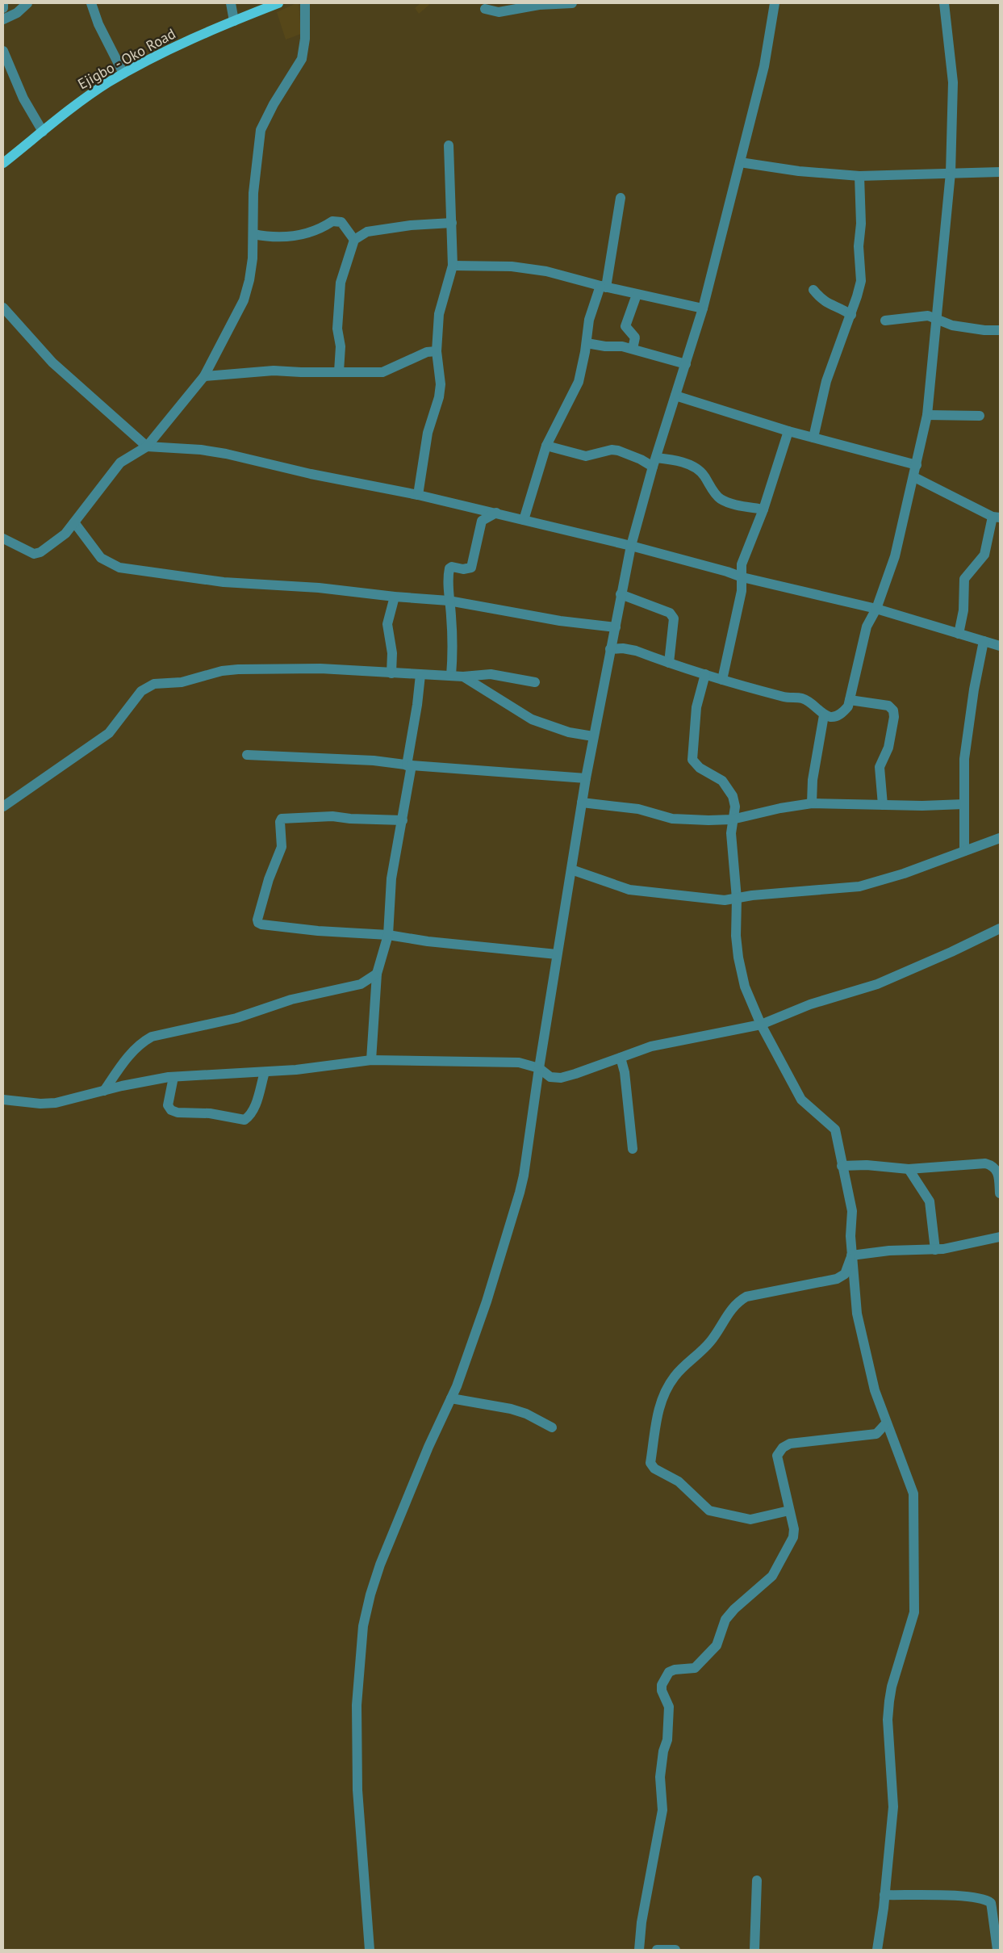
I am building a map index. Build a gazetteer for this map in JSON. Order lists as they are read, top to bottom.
{
  "streets": {
    "main road": ["Ejigbo - Oko Road"]
  }
}
